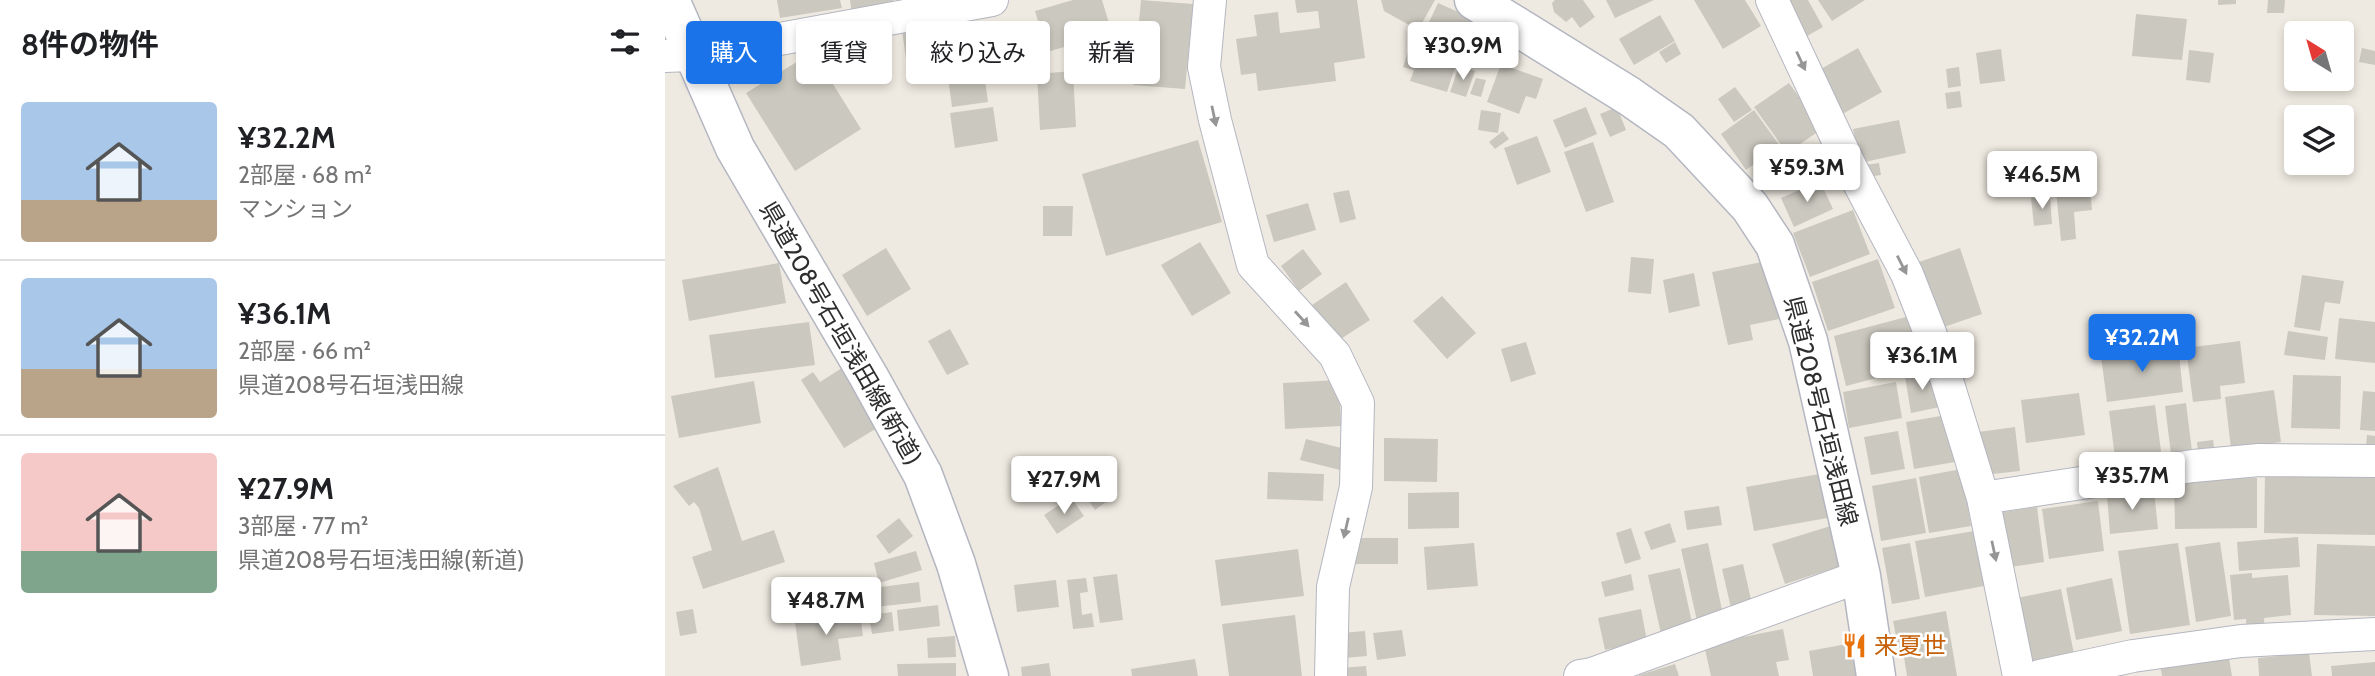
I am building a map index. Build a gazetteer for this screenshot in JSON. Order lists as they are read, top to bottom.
{
  "streets": {
    "main road": ["県道208号石垣浅田線(新道)", "県道208号石垣浅田線"]
  },
  "places": {
    "restaurant": ["来夏世"]
  },
  "north": "top left",
  "page": {
    "heading": "8件の物件",
    "chip": [
      "購入",
      "賃貸",
      "絞り込み",
      "新着"
    ],
    "price": [
      "¥30.9M",
      "¥59.3M",
      "¥46.5M",
      "¥32.2M",
      "¥36.1M",
      "¥35.7M",
      "¥27.9M",
      "¥48.7M"
    ],
    "list": [
      {
        "name": "¥32.2M",
        "note": "2部屋 · 68 m² · マンション"
      },
      {
        "name": "¥36.1M",
        "note": "2部屋 · 66 m² · 県道208号石垣浅田線"
      },
      {
        "name": "¥27.9M",
        "note": "3部屋 · 77 m² · 県道208号石垣浅田線(新道)"
      }
    ]
  }
}
